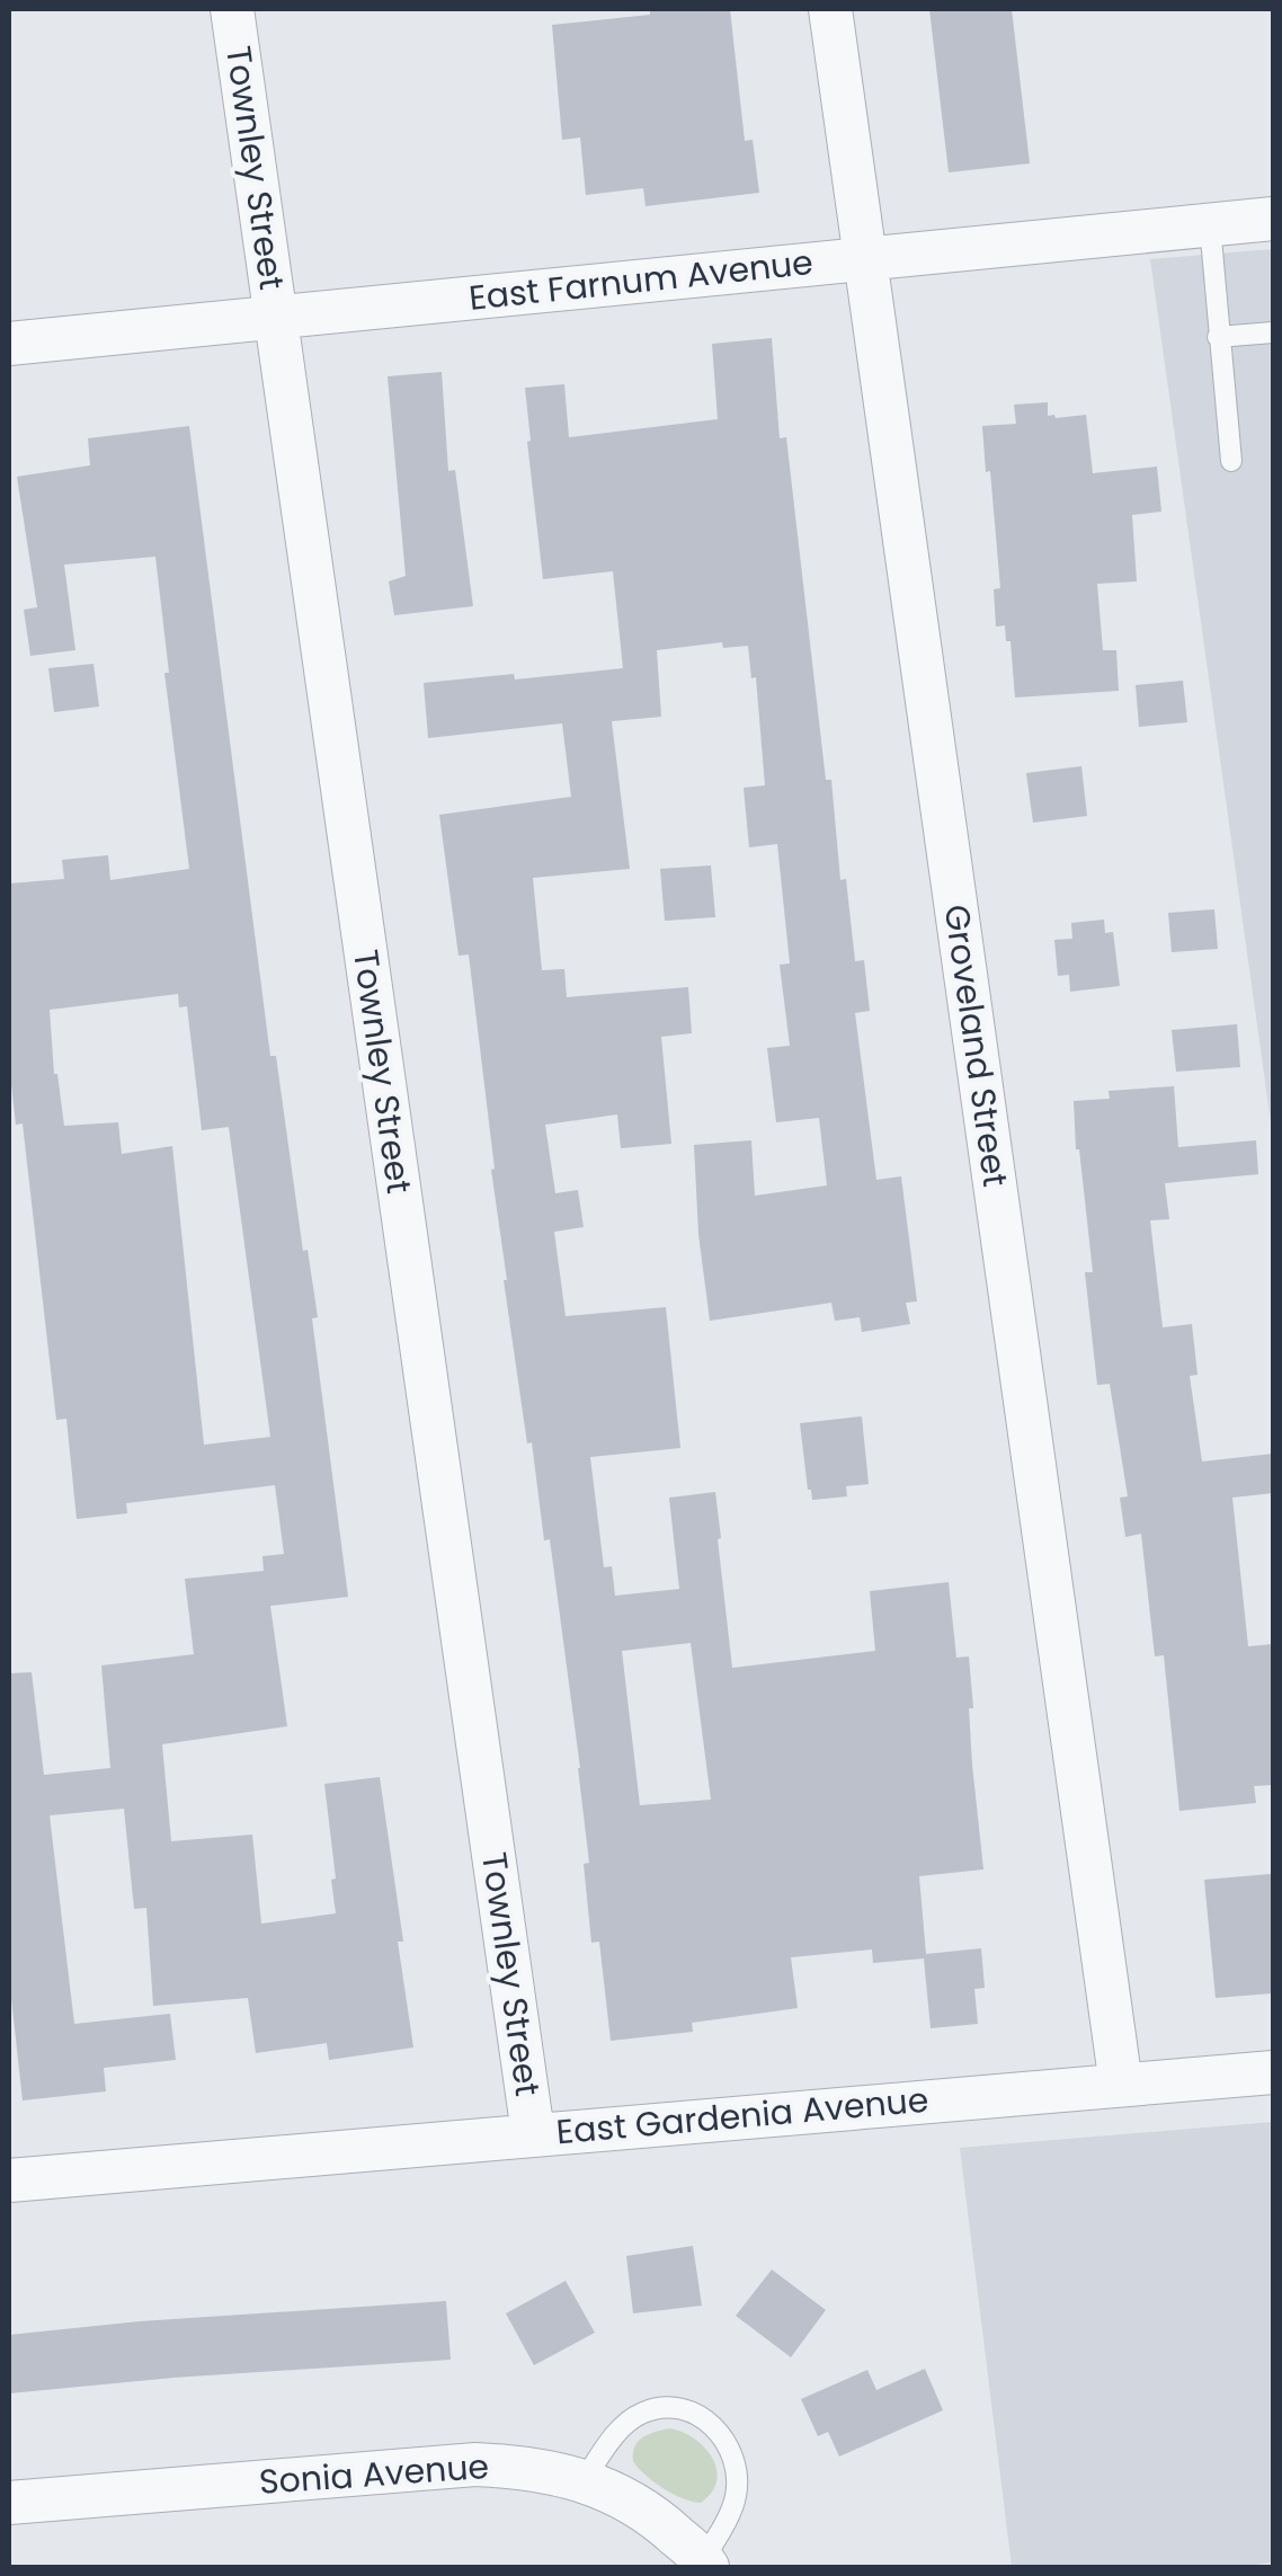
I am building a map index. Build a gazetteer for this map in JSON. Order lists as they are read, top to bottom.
{
  "streets": {
    "street": [
      "Townley Street",
      "East Farnum Avenue",
      "Groveland Street",
      "East Gardenia Avenue",
      "Sonia Avenue"
    ]
  },
  "crossings": [
    ["Townley Street", "East Farnum Avenue"],
    ["Townley Street", "East Gardenia Avenue"],
    ["East Farnum Avenue", "Groveland Street"],
    ["Groveland Street", "East Gardenia Avenue"]
  ]
}
